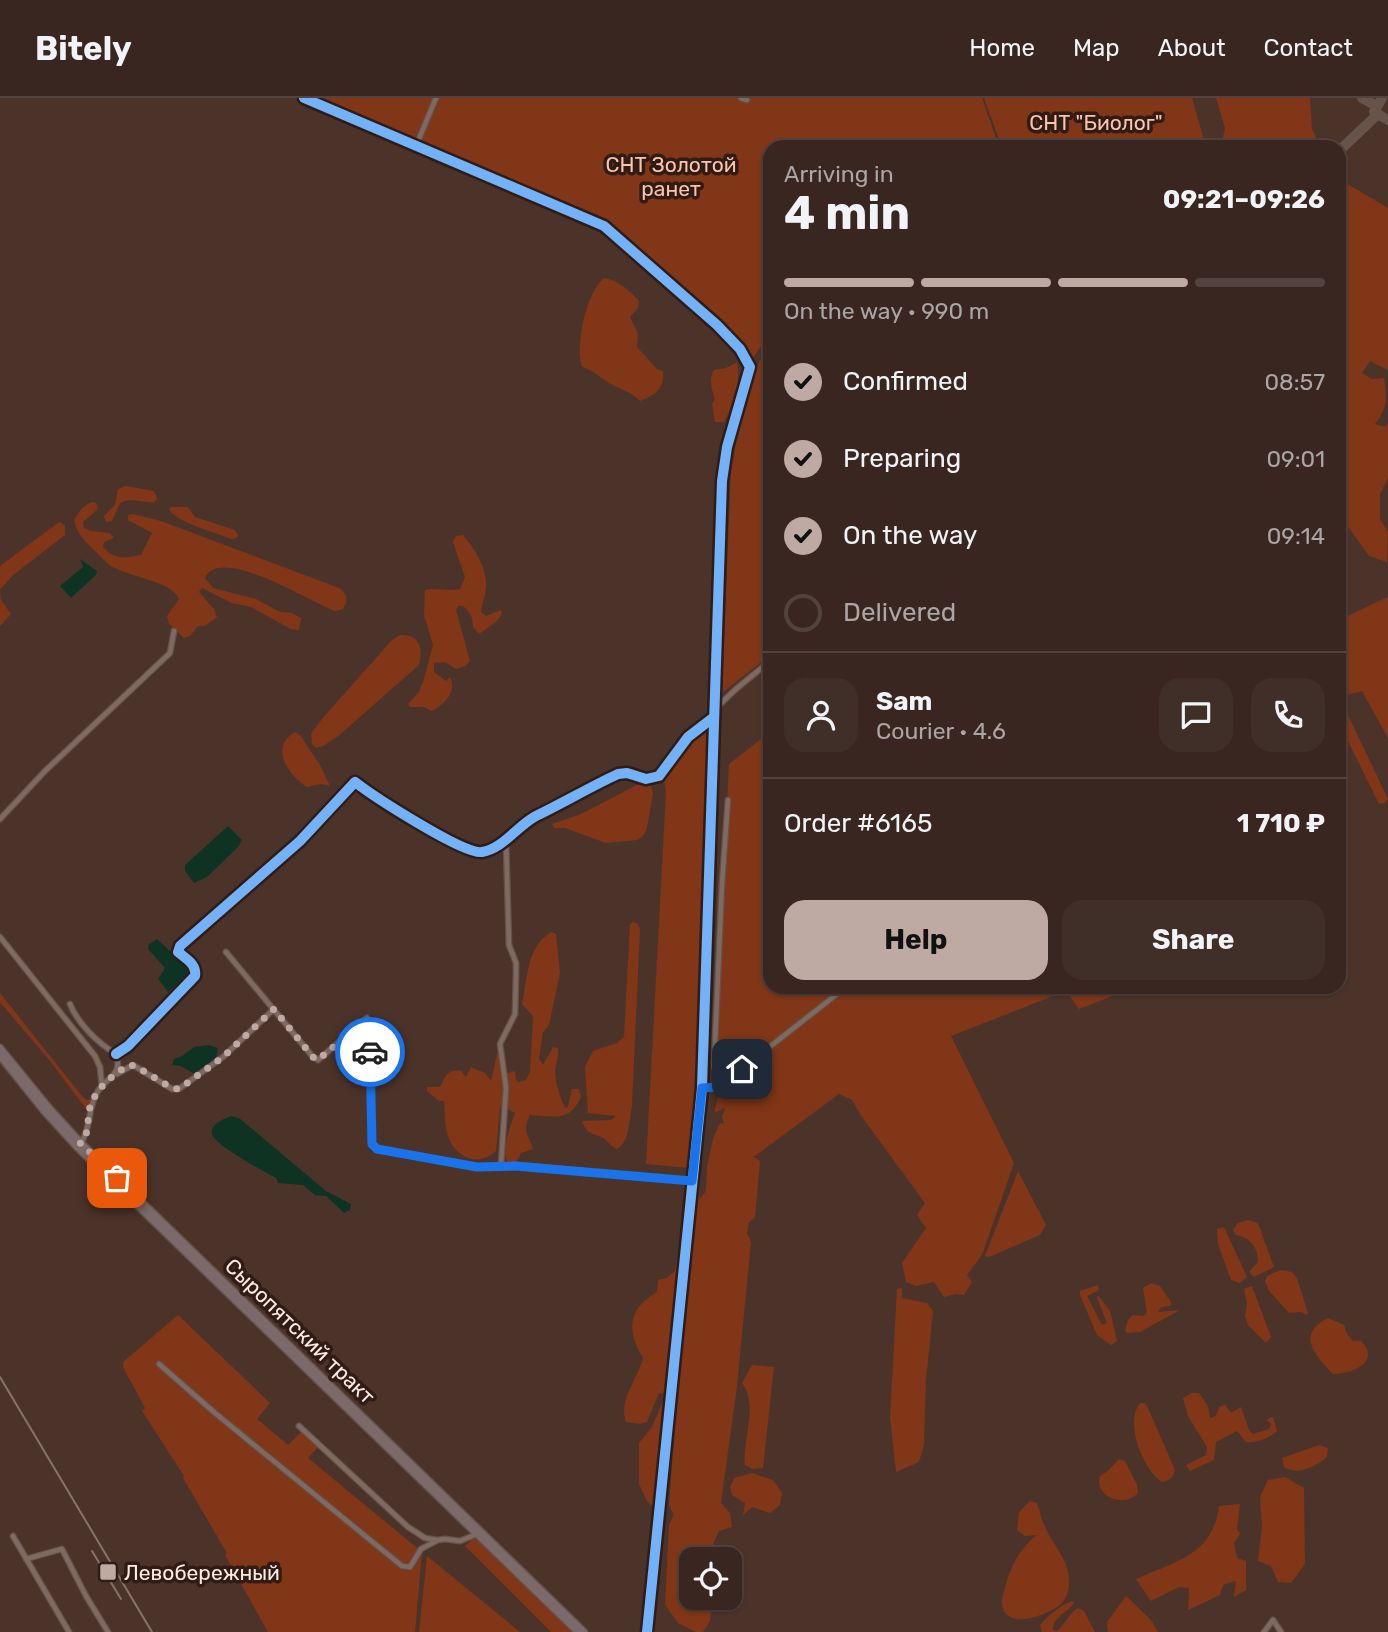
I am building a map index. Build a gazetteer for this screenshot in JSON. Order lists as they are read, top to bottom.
{
  "streets": {
    "main road": ["Сыропятский тракт"]
  },
  "parks": ["СНТ \"Биолог\"", "СНТ Золотой ранет"],
  "places": {
    "transit": ["Левобережный"]
  },
  "page": {
    "header": "Bitely",
    "nav": [
      "Home",
      "Map",
      "About",
      "Contact"
    ],
    "heading": ["4 min", "Arriving in", "09:21–09:26"],
    "panel": [
      "Sam",
      "Courier · 4.6",
      "Order #6165",
      "1 710 ₽"
    ],
    "bar": "On the way · 990 m",
    "list": [
      ["Confirmed", "08:57"],
      ["Preparing", "09:01"],
      ["On the way", "09:14"],
      "Delivered"
    ],
    "buttons": ["Help", "Share"]
  }
}
